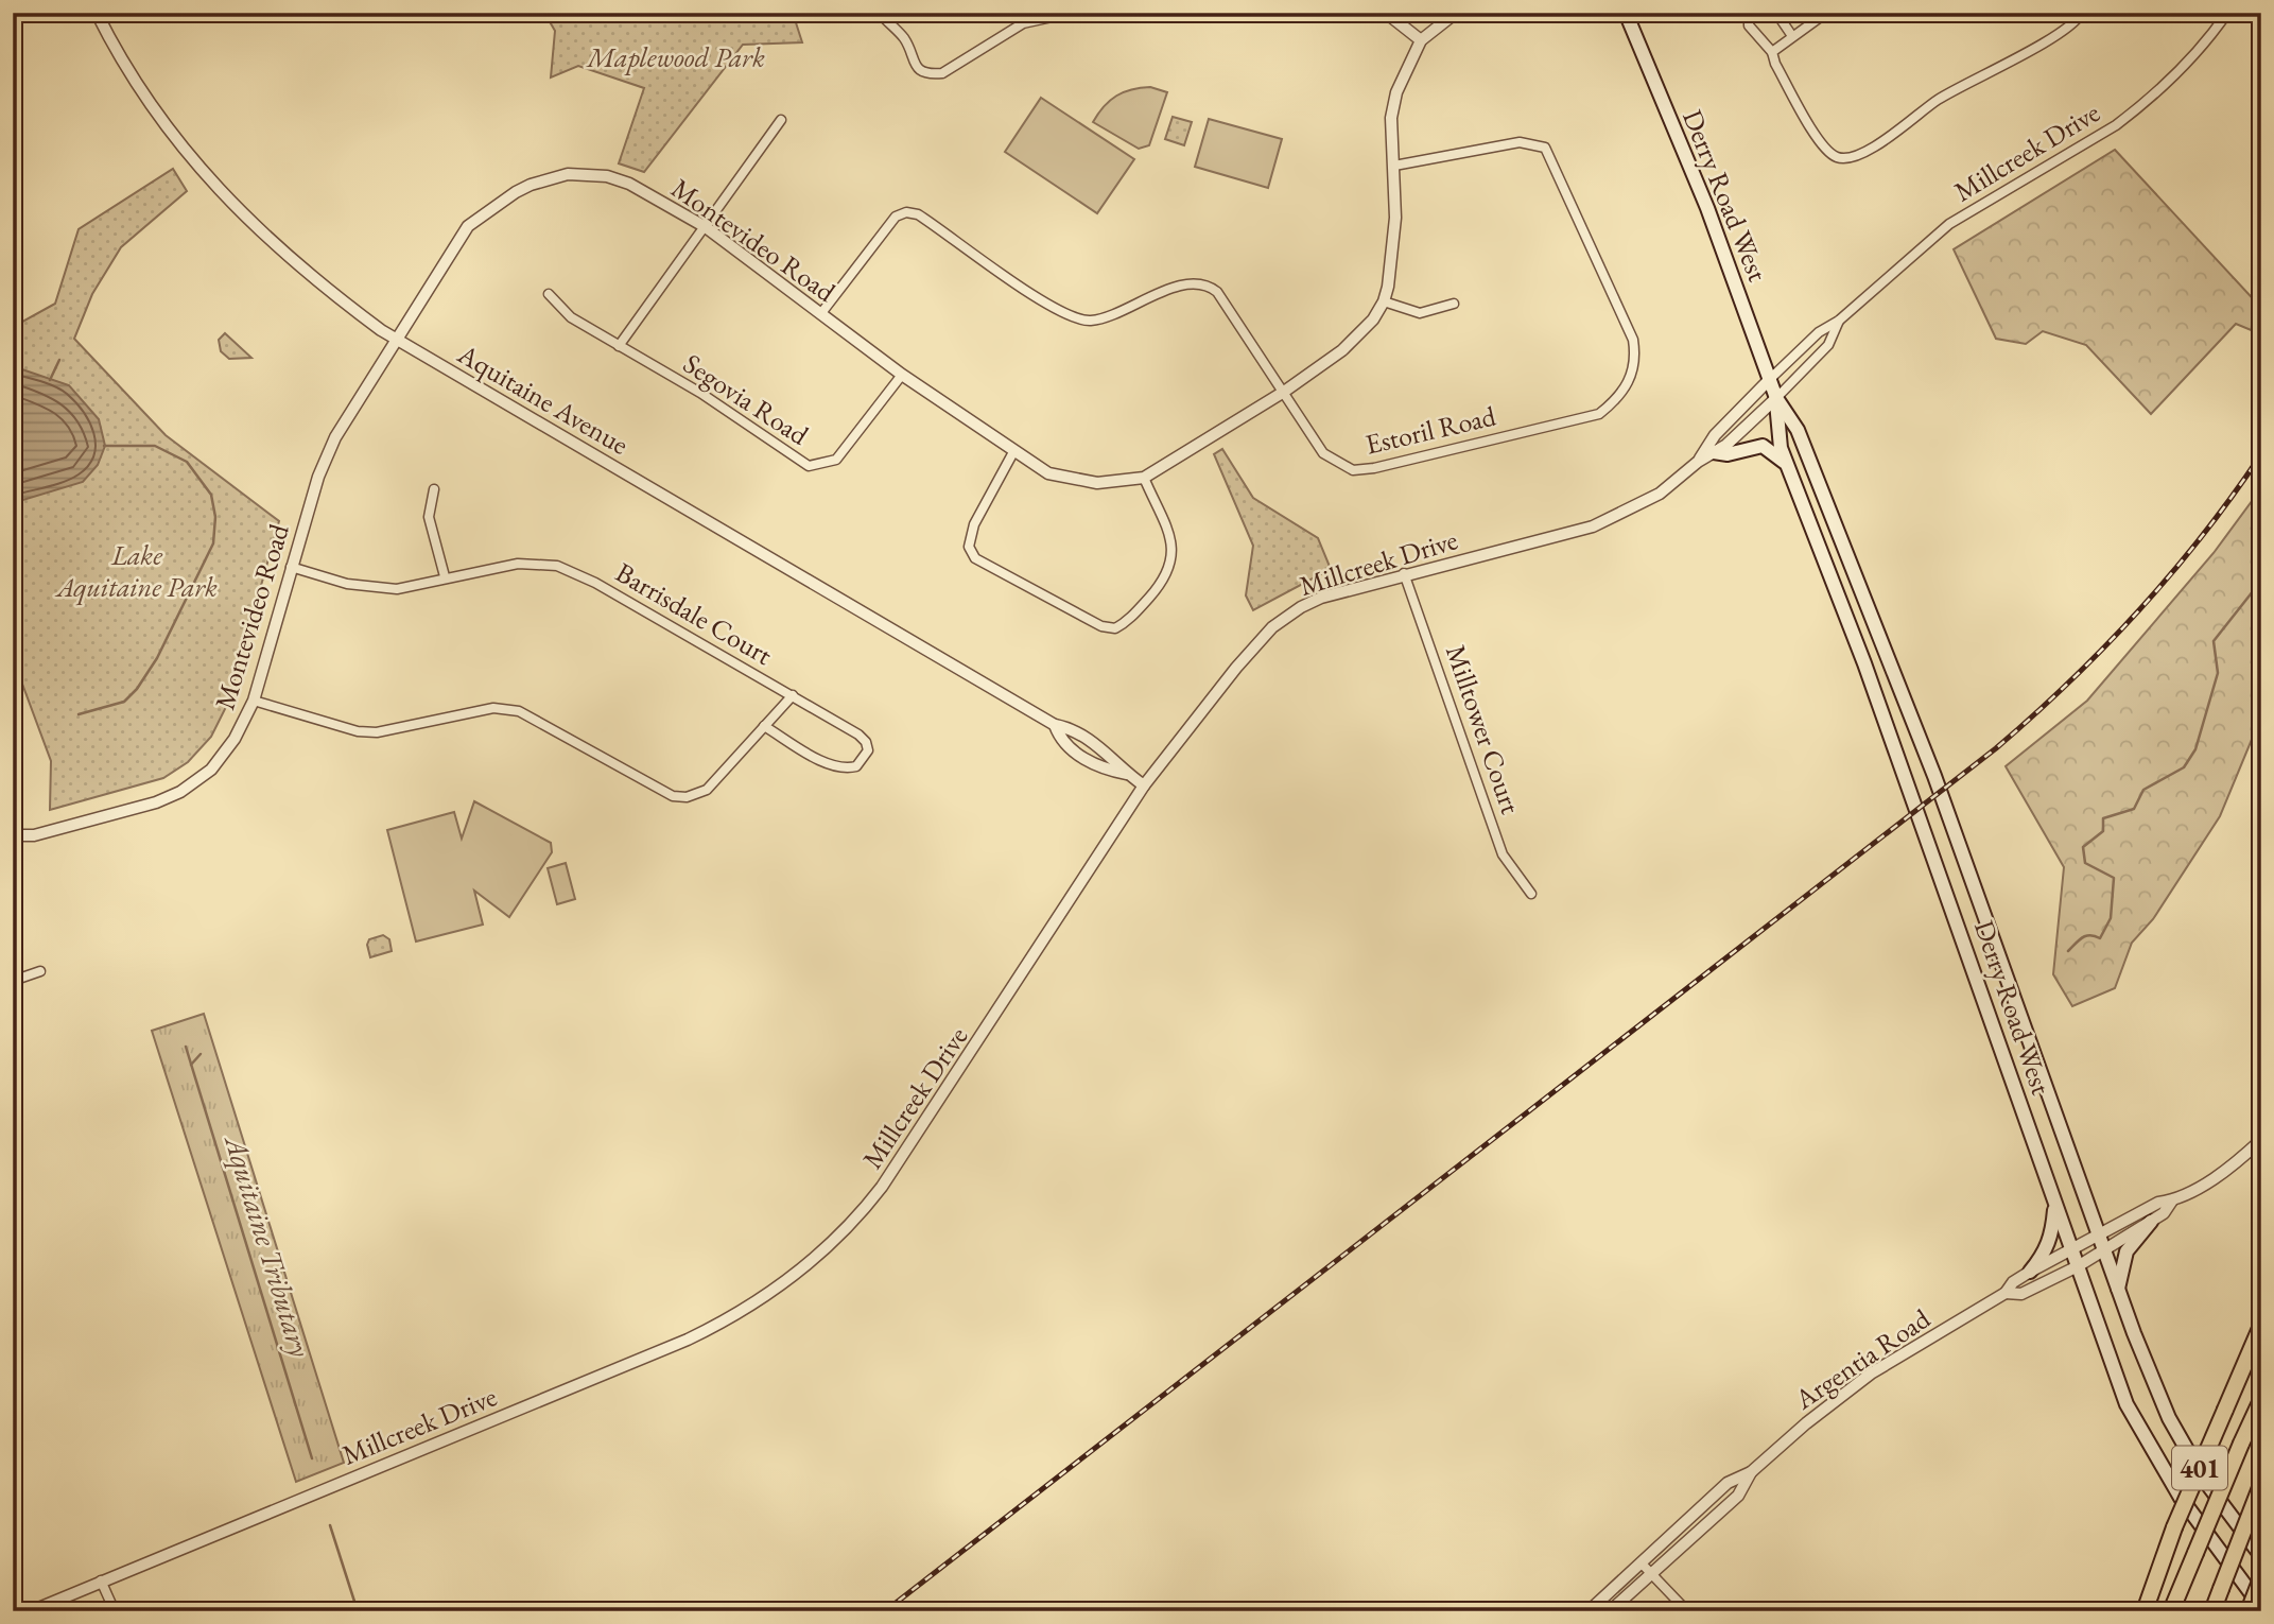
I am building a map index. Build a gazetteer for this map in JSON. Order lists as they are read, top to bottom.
{
  "streets": {
    "highway": ["401"],
    "main road": ["Derry Road West"],
    "street": [
      "Millcreek Drive",
      "Montevideo Road",
      "Aquitaine Avenue",
      "Segovia Road",
      "Estoril Road",
      "Barrisdale Court",
      "Milltower Court",
      "Argentia Road"
    ]
  },
  "crossings": [
    ["Millcreek Drive", "Derry Road West"],
    ["Millcreek Drive", "Aquitaine Avenue"],
    ["Millcreek Drive", "Milltower Court"],
    ["Derry Road West", "Argentia Road"],
    ["Montevideo Road", "Aquitaine Avenue"],
    ["Montevideo Road", "Segovia Road"],
    ["Montevideo Road", "Estoril Road"],
    ["Montevideo Road", "Barrisdale Court"]
  ],
  "water": ["Aquitaine Tributary"],
  "parks": ["Maplewood Park", "Lake Aquitaine Park"]
}
